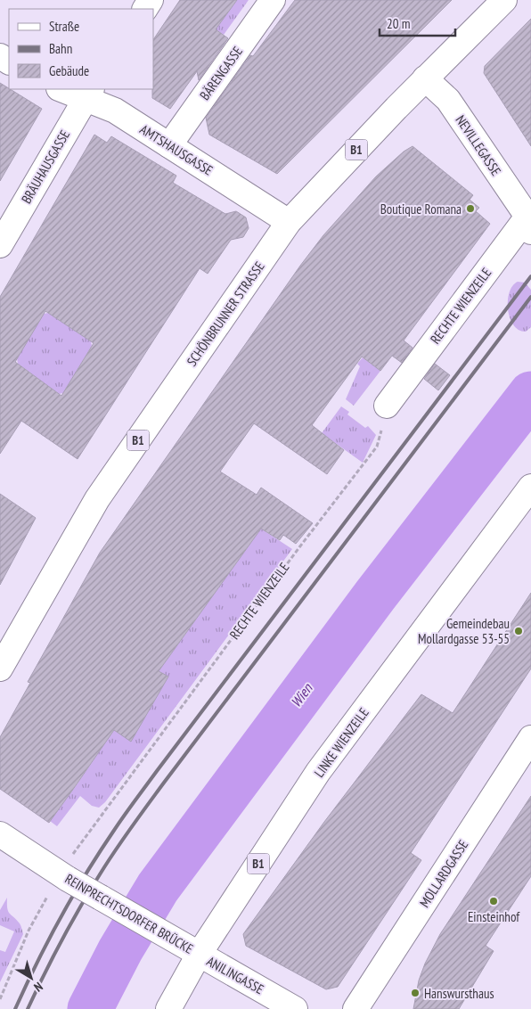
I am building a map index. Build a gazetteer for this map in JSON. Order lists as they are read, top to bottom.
{
  "streets": {
    "street": [
      "BÄRENGASSE",
      "NEVILLEGASSE",
      "AMTSHAUSGASSE",
      "B1",
      "BRÄUHAUSGASSE",
      "RECHTE WIENZEILE",
      "SCHÖNBRUNNER STRASSE",
      "LINKE WIENZEILE",
      "MOLLARDGASSE",
      "REINPRECHTSDORFER BRÜCKE",
      "ANILINGASSE"
    ]
  },
  "crossings": [
    ["BÄRENGASSE", "AMTSHAUSGASSE"],
    ["NEVILLEGASSE", "RECHTE WIENZEILE"],
    ["NEVILLEGASSE", "SCHÖNBRUNNER STRASSE"],
    ["AMTSHAUSGASSE", "BRÄUHAUSGASSE"],
    ["AMTSHAUSGASSE", "SCHÖNBRUNNER STRASSE"],
    ["RECHTE WIENZEILE", "REINPRECHTSDORFER BRÜCKE"],
    ["LINKE WIENZEILE", "REINPRECHTSDORFER BRÜCKE"],
    ["LINKE WIENZEILE", "ANILINGASSE"],
    ["REINPRECHTSDORFER BRÜCKE", "ANILINGASSE"]
  ],
  "water": ["Wien"],
  "places": [
    "Boutique Romana",
    "Gemeindebau Mollardgasse 53-55",
    "Einsteinhof",
    "Hanswursthaus"
  ],
  "legend": ["Straße", "Bahn", "Gebäude"],
  "scale_bar": "20 m",
  "north": "bottom right"
}
